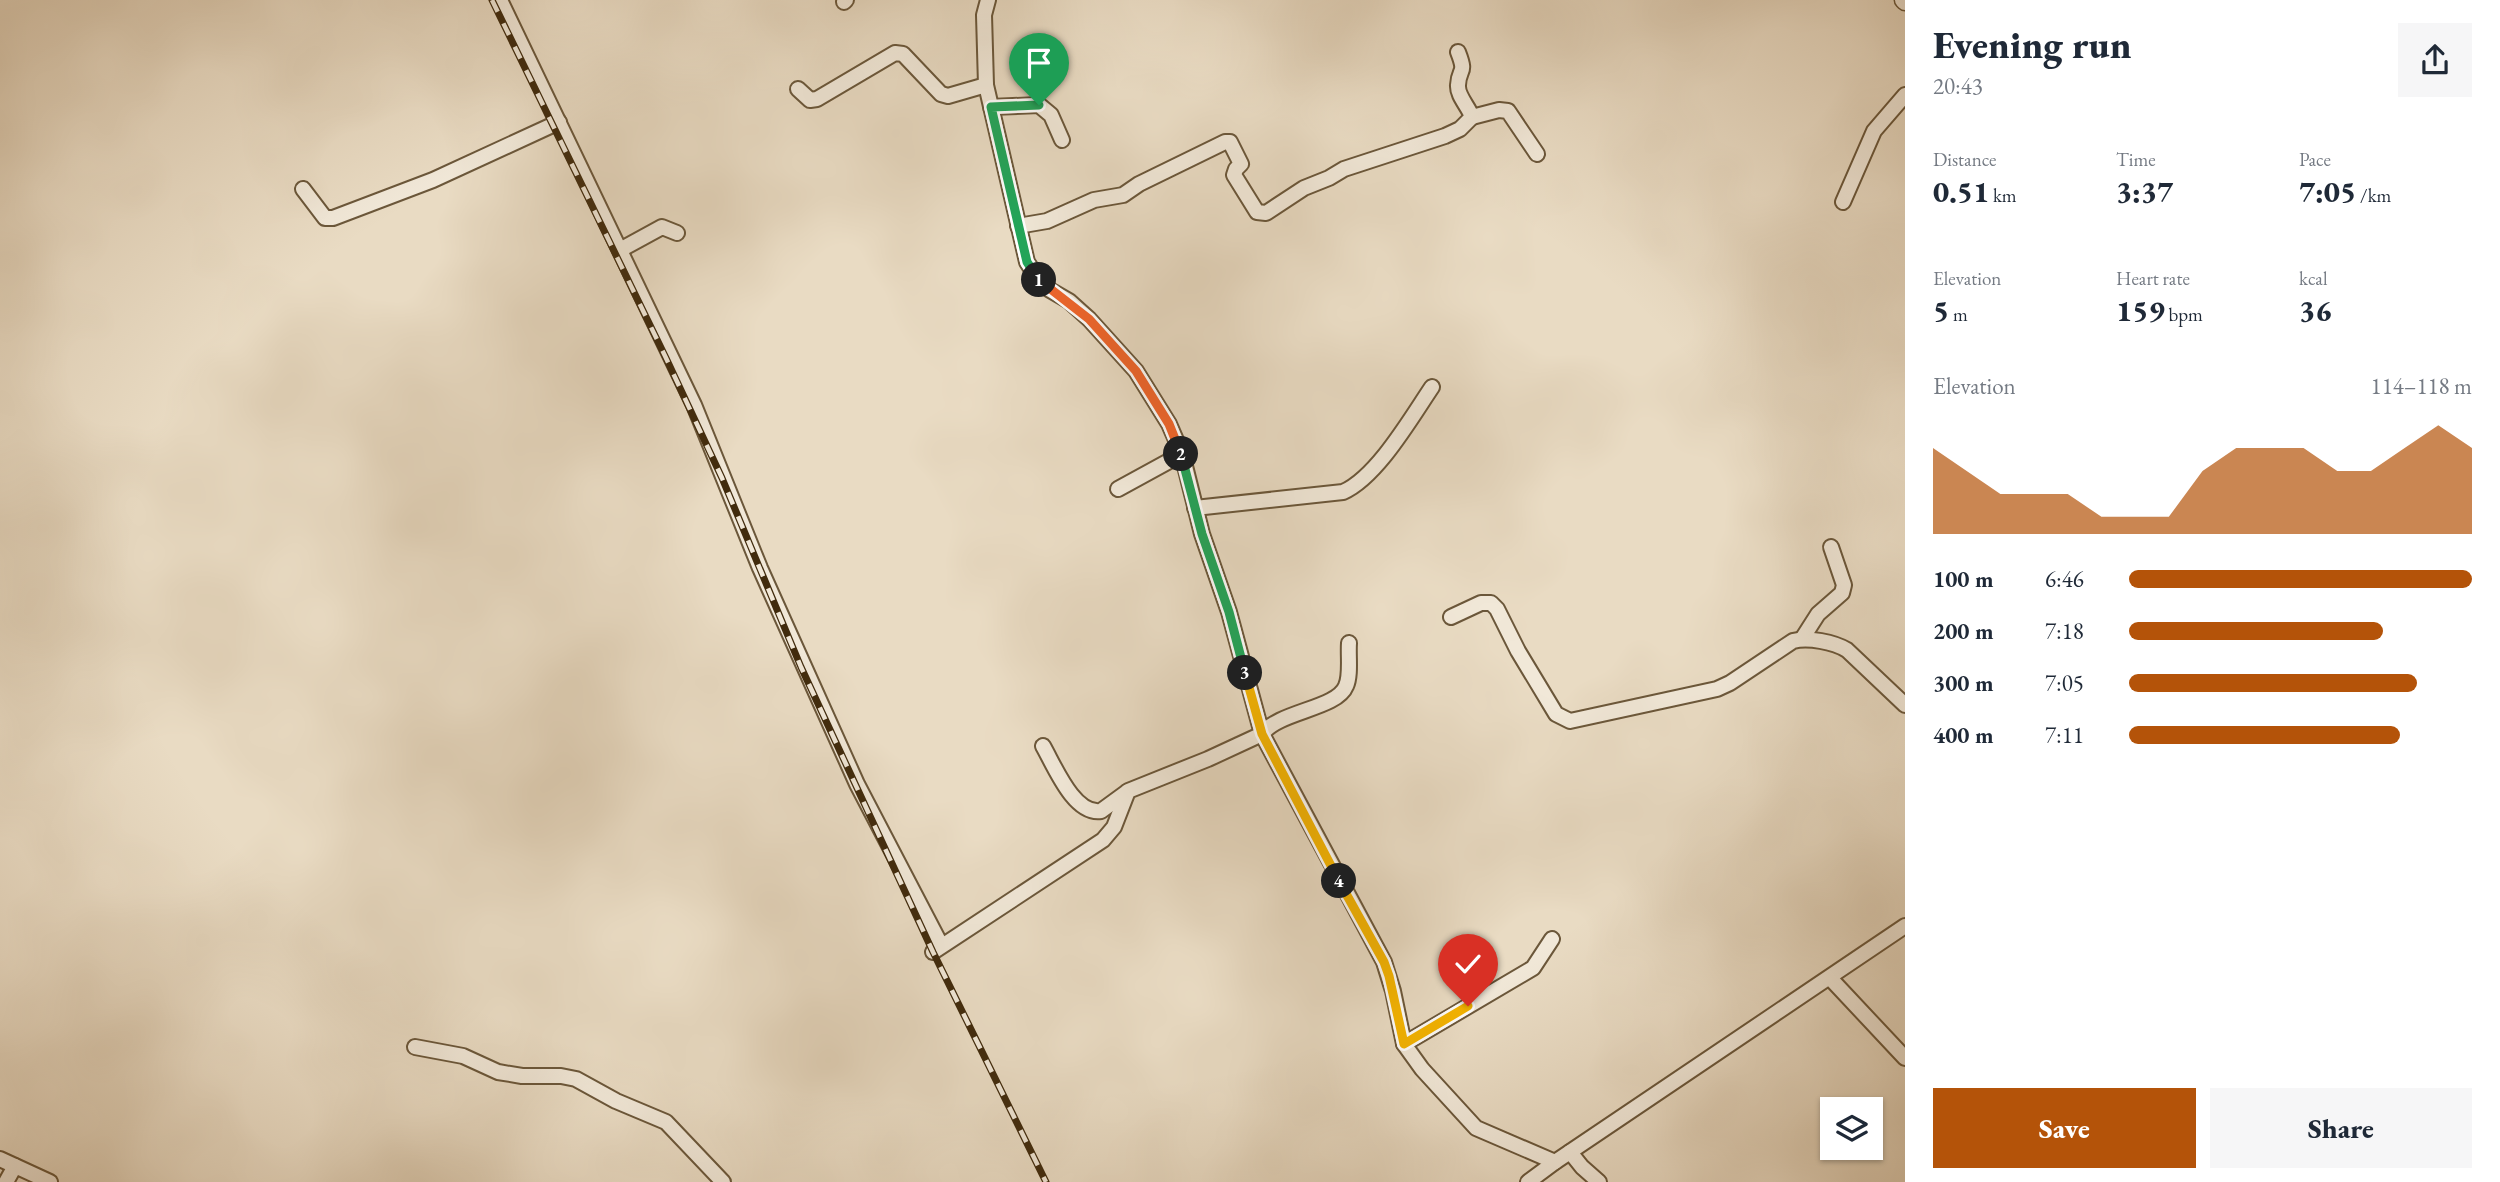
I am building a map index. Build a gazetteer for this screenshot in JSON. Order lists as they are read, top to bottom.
{
  "page": {
    "heading": ["Evening run", "20:43"],
    "stats": [
      ["Distance", "0.51 km"],
      ["Time", "3:37"],
      ["Pace", "7:05 /km"],
      ["Elevation", "5 m"],
      ["Heart rate", "159 bpm"],
      ["kcal", "36"]
    ],
    "pins": [
      "1",
      "2",
      "3",
      "4"
    ],
    "chart": ["Elevation", "114–118 m"],
    "list": [
      {
        "name": "100 m",
        "note": "6:46"
      },
      {
        "name": "200 m",
        "note": "7:18"
      },
      {
        "name": "300 m",
        "note": "7:05"
      },
      {
        "name": "400 m",
        "note": "7:11"
      }
    ],
    "buttons": ["Save", "Share"]
  }
}
